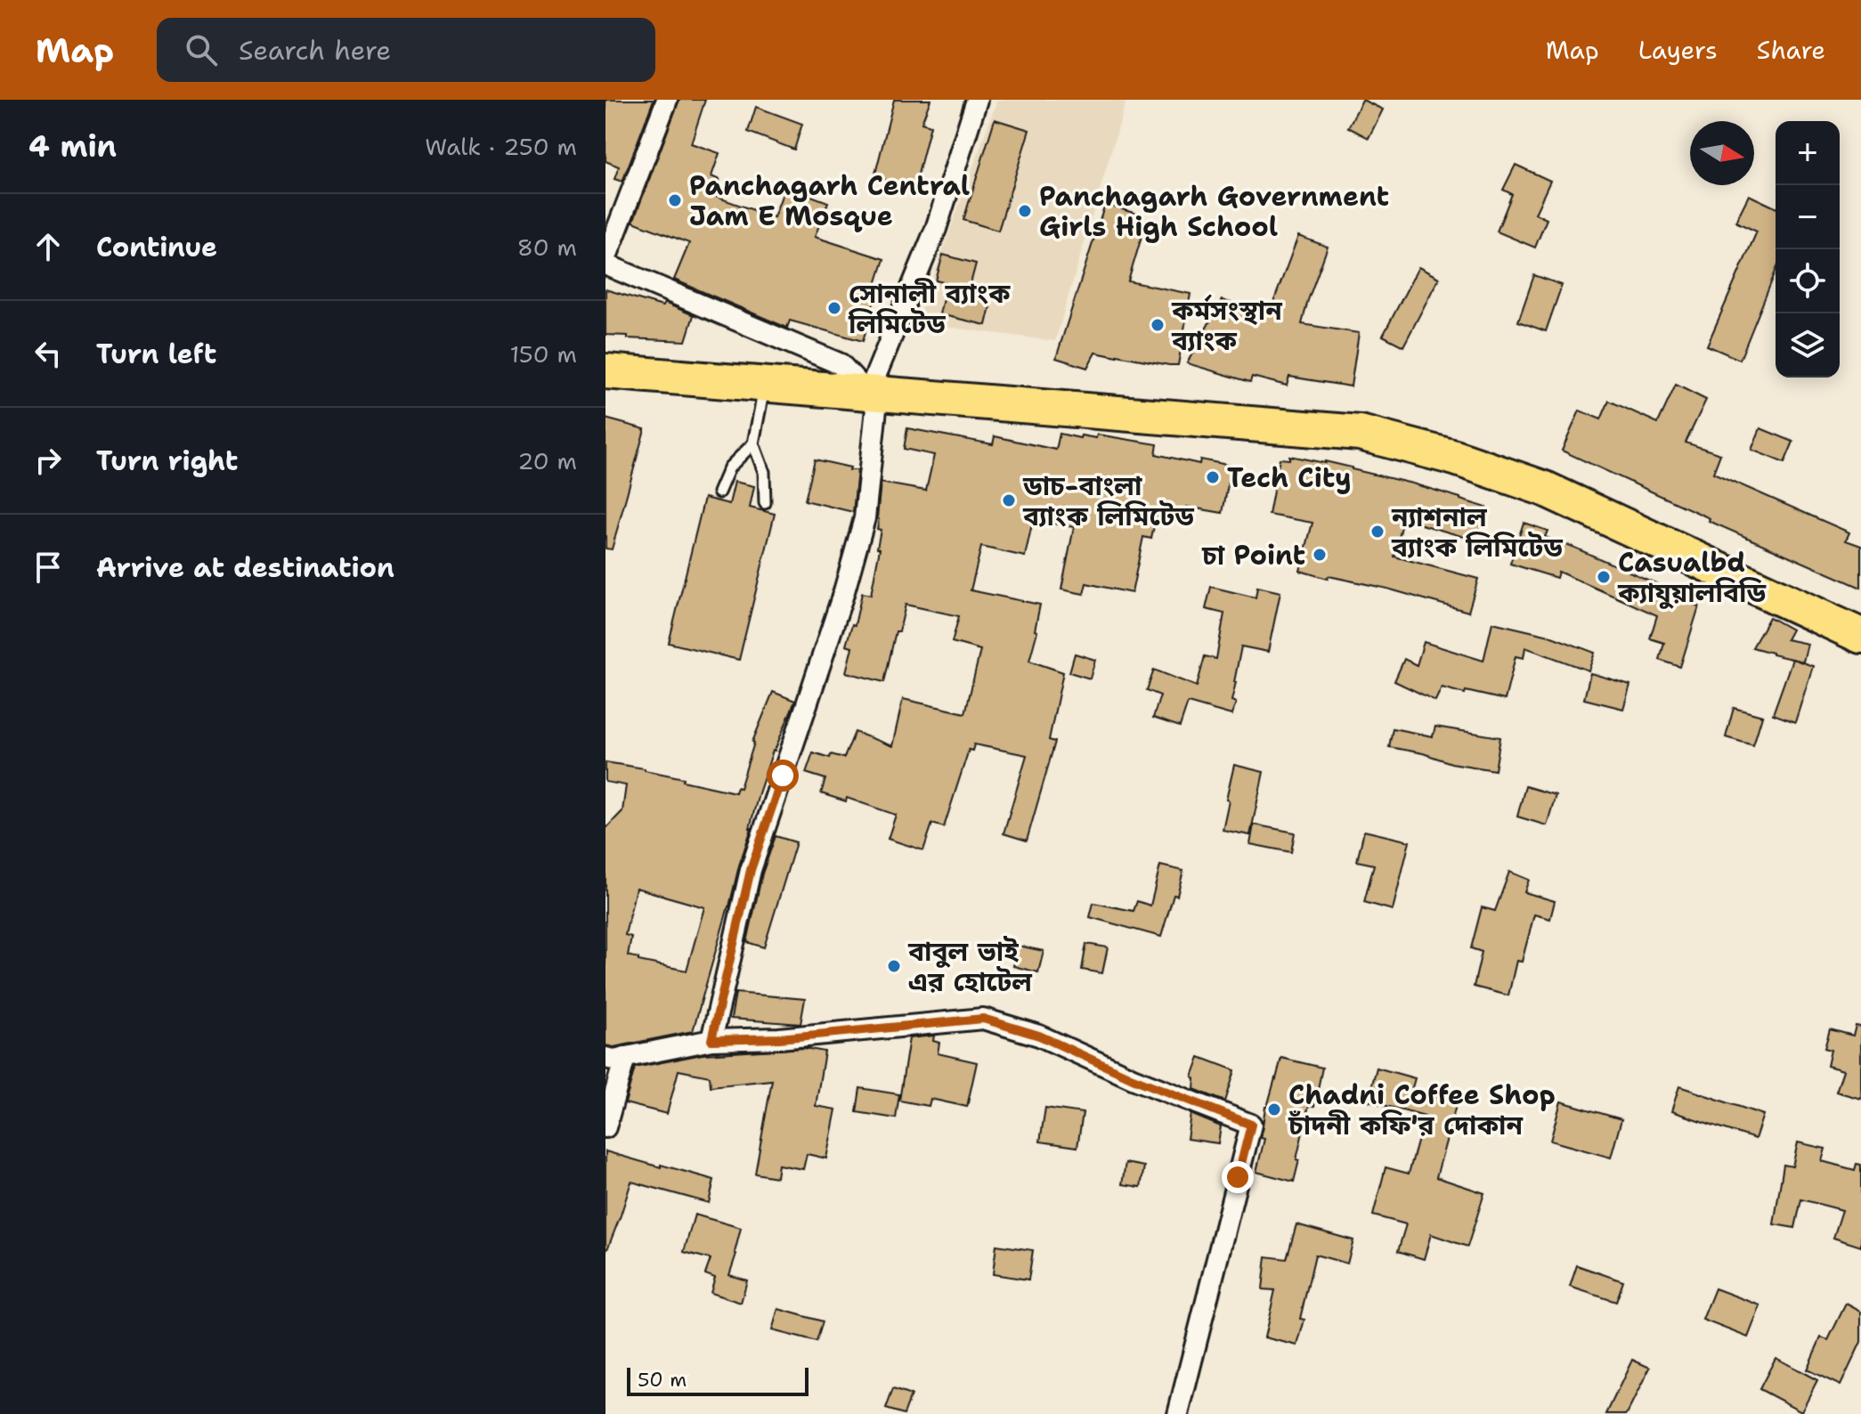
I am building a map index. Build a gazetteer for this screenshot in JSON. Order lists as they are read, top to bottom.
{
  "places": [
    "Panchagarh Central Jam E Mosque",
    "Panchagarh Government Girls High School",
    "সোনালী ব্যাংক লিমিটেড",
    "কর্মসংস্থান ব্যাংক",
    "Tech City",
    "ডাচ-বাংলা ব্যাংক লিমিটেড",
    "ন্যাশনাল ব্যাংক লিমিটেড",
    "চা Point",
    "Casualbd ক্যাযুয়ালবিডি",
    "বাবুল ভাই এর হোটেল",
    "Chadni Coffee Shop চাঁদনী কফি'র দোকান"
  ],
  "scale_bar": "50 m",
  "north": "right",
  "page": {
    "header": "Map",
    "search": "Search here",
    "nav": ["Map", "Layers", "Share"],
    "heading": ["4 min", "Walk · 250 m"],
    "map_buttons": ["+", "−"],
    "list": [
      ["Continue", "80 m"],
      ["Turn left", "150 m"],
      ["Turn right", "20 m"],
      "Arrive at destination"
    ],
    "scale": "50 m"
  }
}
